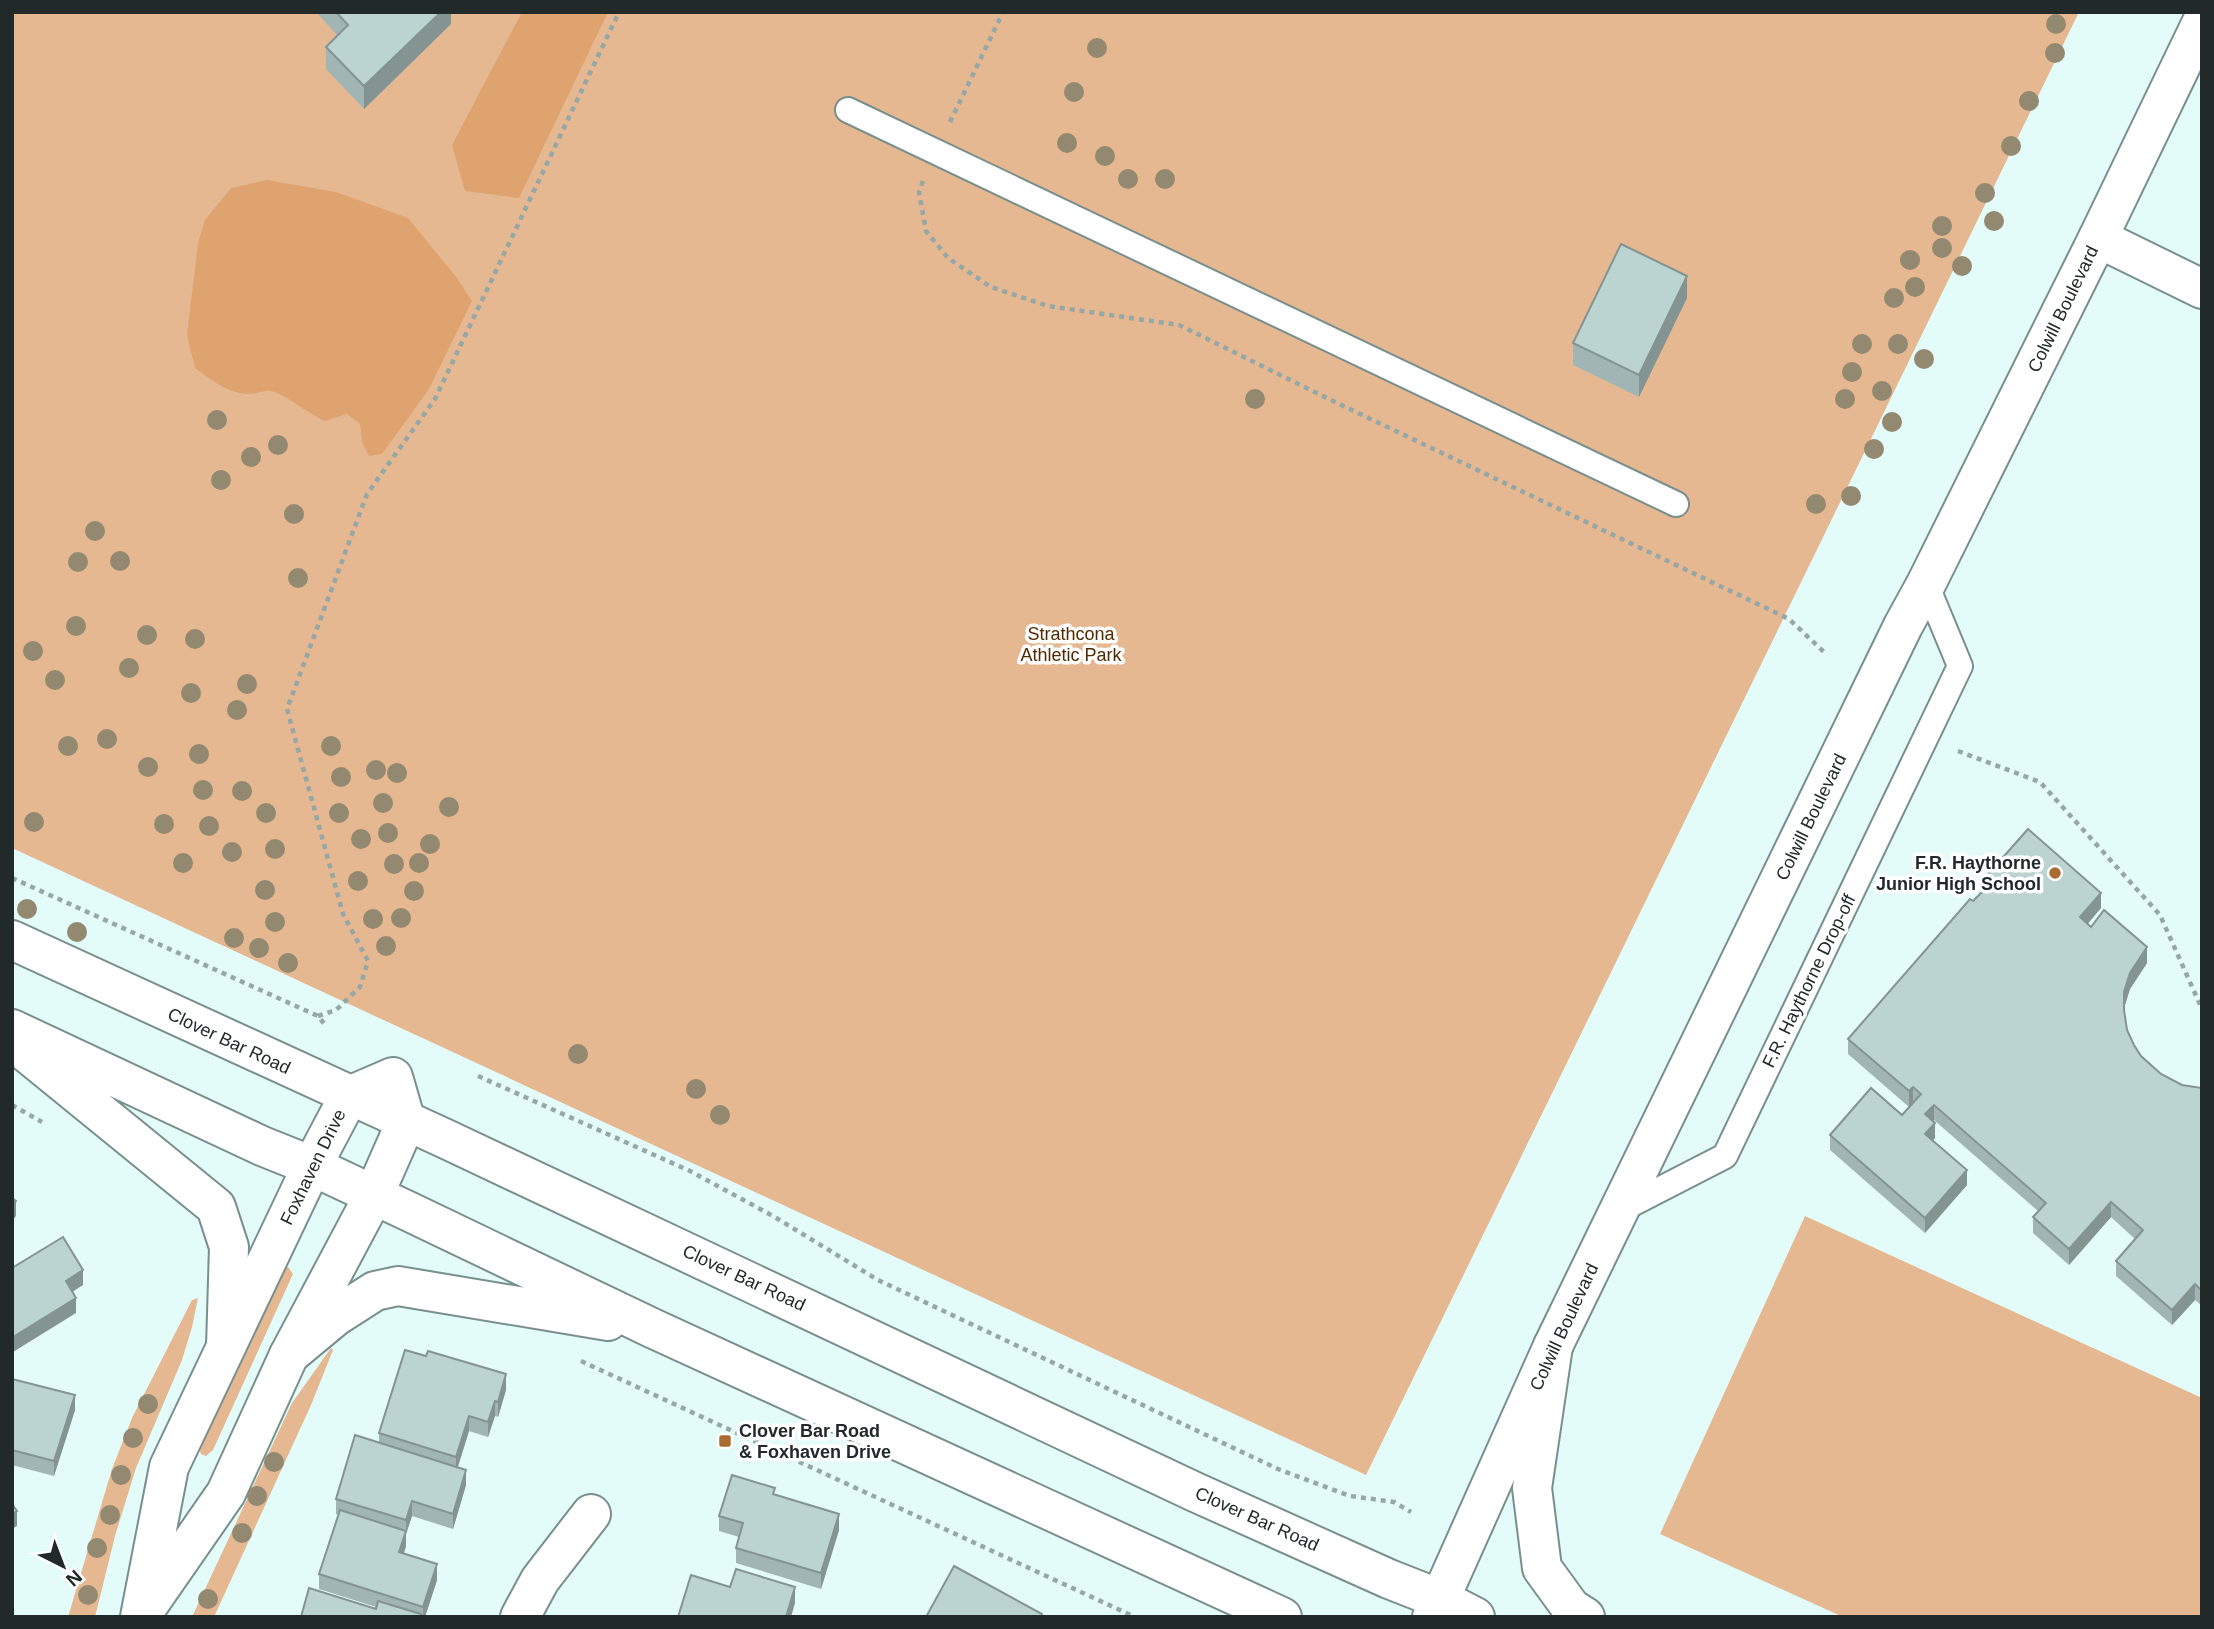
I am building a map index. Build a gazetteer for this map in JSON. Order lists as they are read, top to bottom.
{
  "streets": {
    "main road": ["Colwill Boulevard", "Clover Bar Road", "Foxhaven Drive"],
    "lane": ["F.R. Haythorne Drop-off"]
  },
  "crossings": [
    ["Colwill Boulevard", "F.R. Haythorne Drop-off"],
    ["Colwill Boulevard", "Clover Bar Road"],
    ["Clover Bar Road", "Foxhaven Drive"]
  ],
  "parks": ["Strathcona Athletic Park"],
  "places": {
    "other": ["F.R. Haythorne Junior High School"],
    "transit": ["Clover Bar Road & Foxhaven Drive"]
  },
  "north": "bottom right"
}
